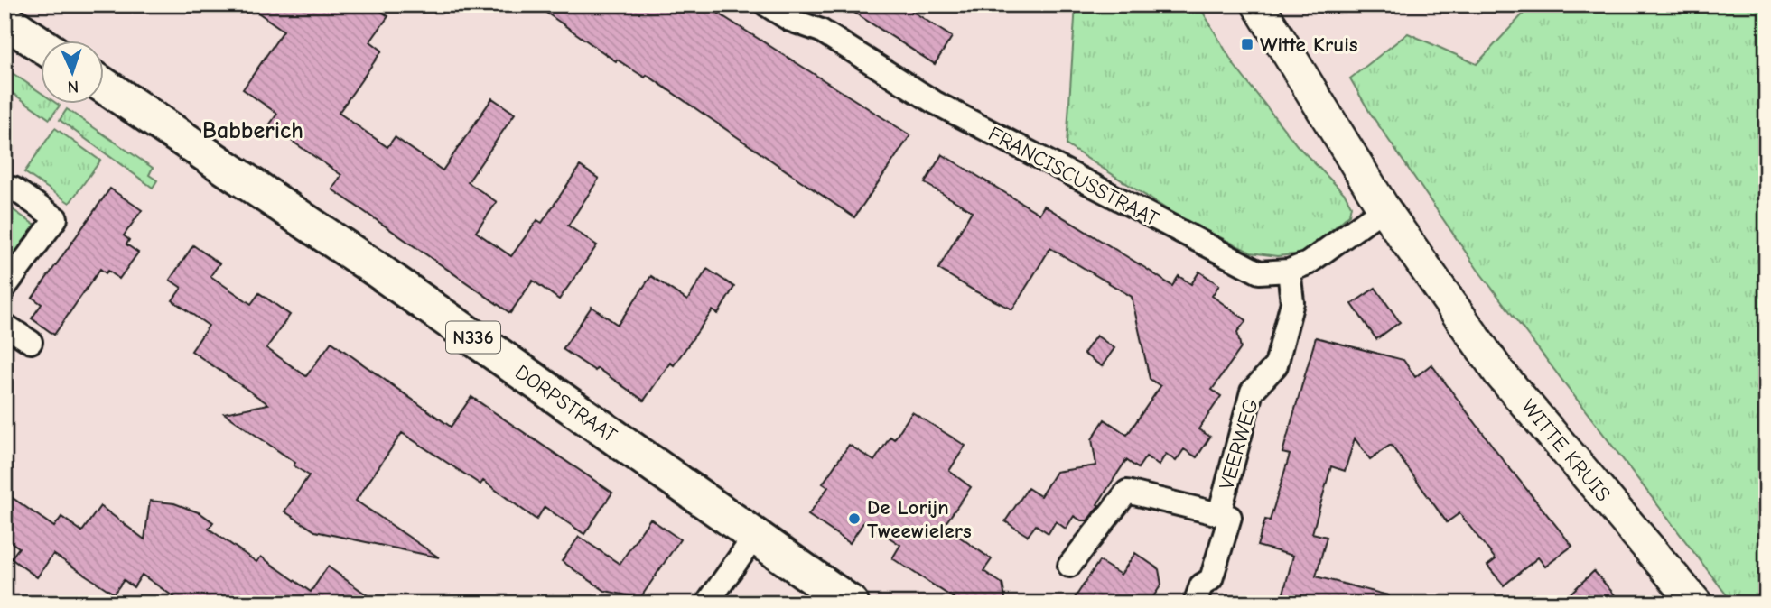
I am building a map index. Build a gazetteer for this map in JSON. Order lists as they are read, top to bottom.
{
  "streets": {
    "main road": ["N336", "DORPSTRAAT", "WITTE KRUIS"],
    "street": ["FRANCISCUSSTRAAT", "VEERWEG"]
  },
  "crossings": [
    ["FRANCISCUSSTRAAT", "VEERWEG"],
    ["FRANCISCUSSTRAAT", "WITTE KRUIS"]
  ],
  "districts": ["Babberich"],
  "places": {
    "transit": ["Witte Kruis"],
    "other": ["De Lorijn Tweewielers"]
  },
  "north": "bottom"
}
